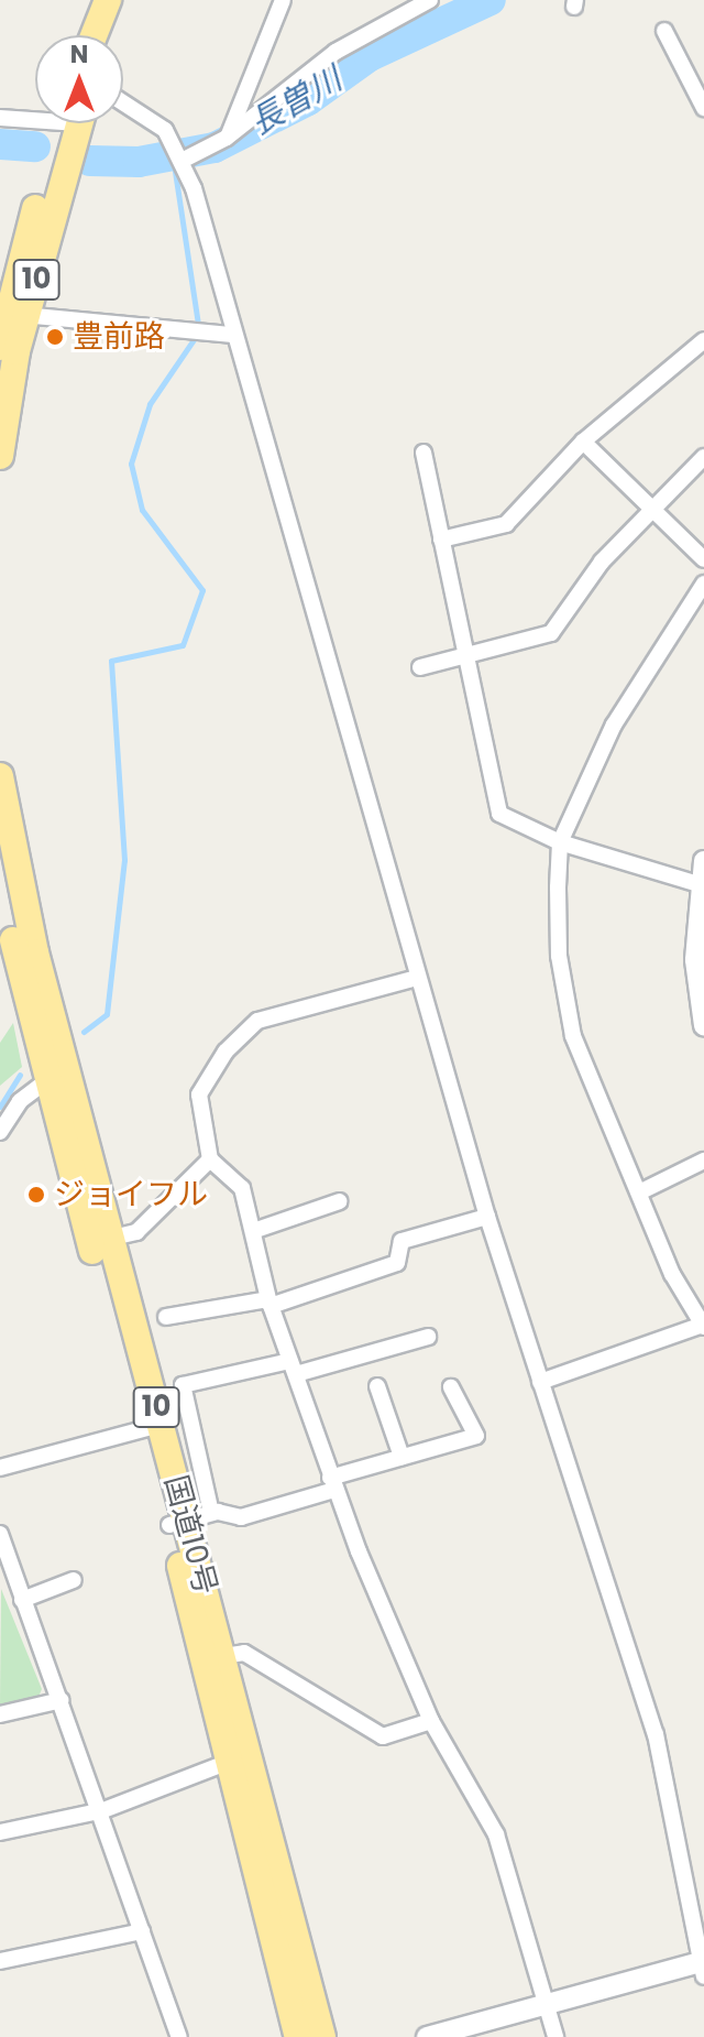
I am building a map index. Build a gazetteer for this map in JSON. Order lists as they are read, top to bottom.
{
  "streets": {
    "highway": ["10", "国道10号"]
  },
  "water": ["長曽川"],
  "places": ["豊前路", "ジョイフル"],
  "north": "top"
}
